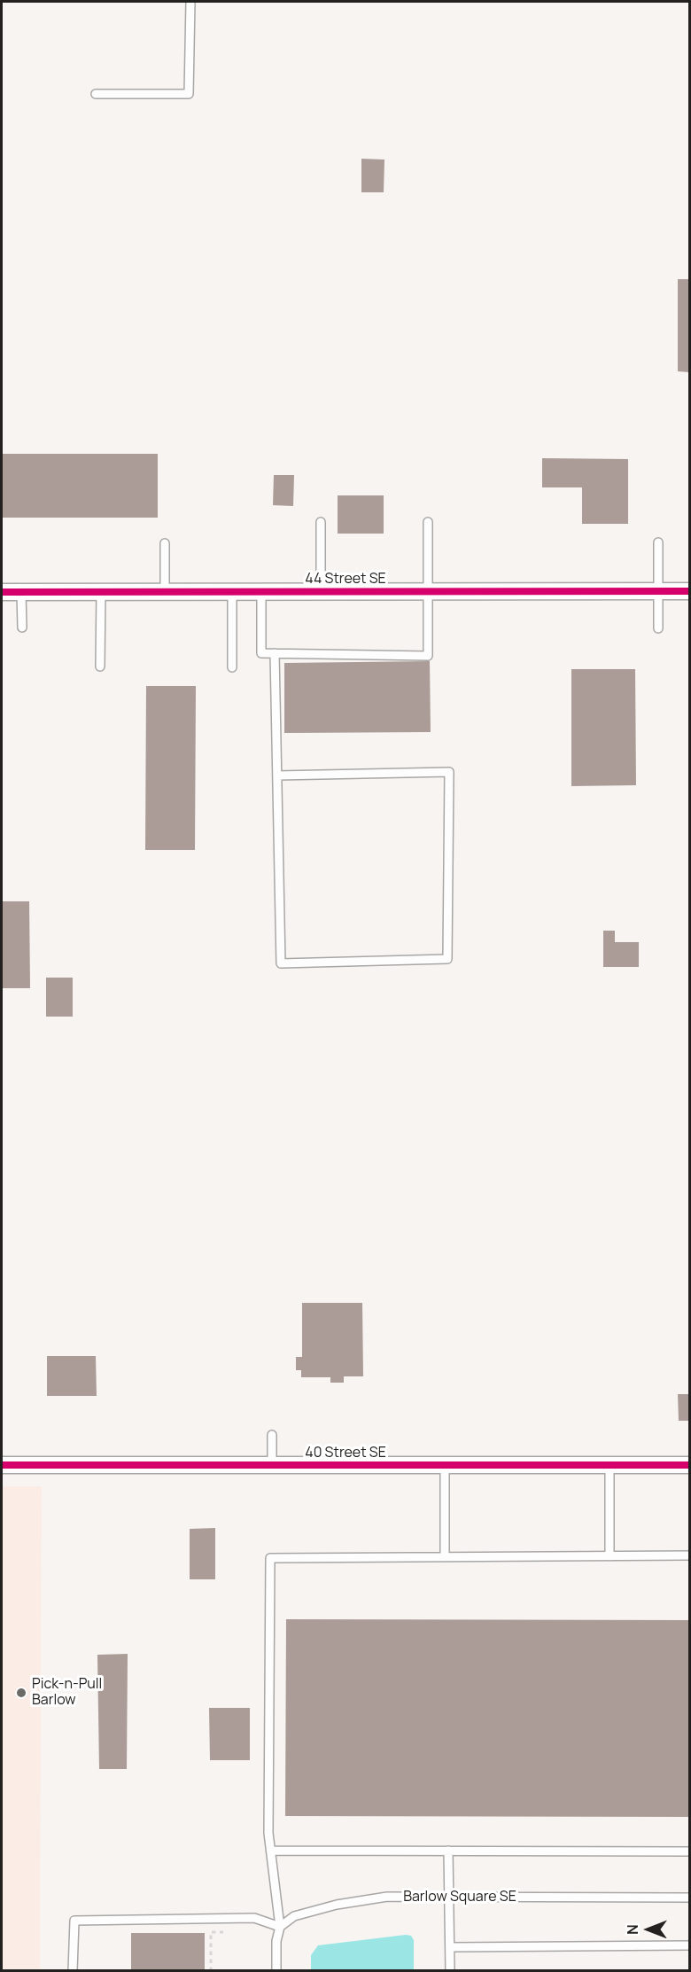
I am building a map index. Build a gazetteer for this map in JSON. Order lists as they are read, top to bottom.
{
  "streets": {
    "street": ["44 Street SE", "40 Street SE"],
    "lane": ["Barlow Square SE"]
  },
  "places": ["Pick-n-Pull Barlow"],
  "north": "left"
}
